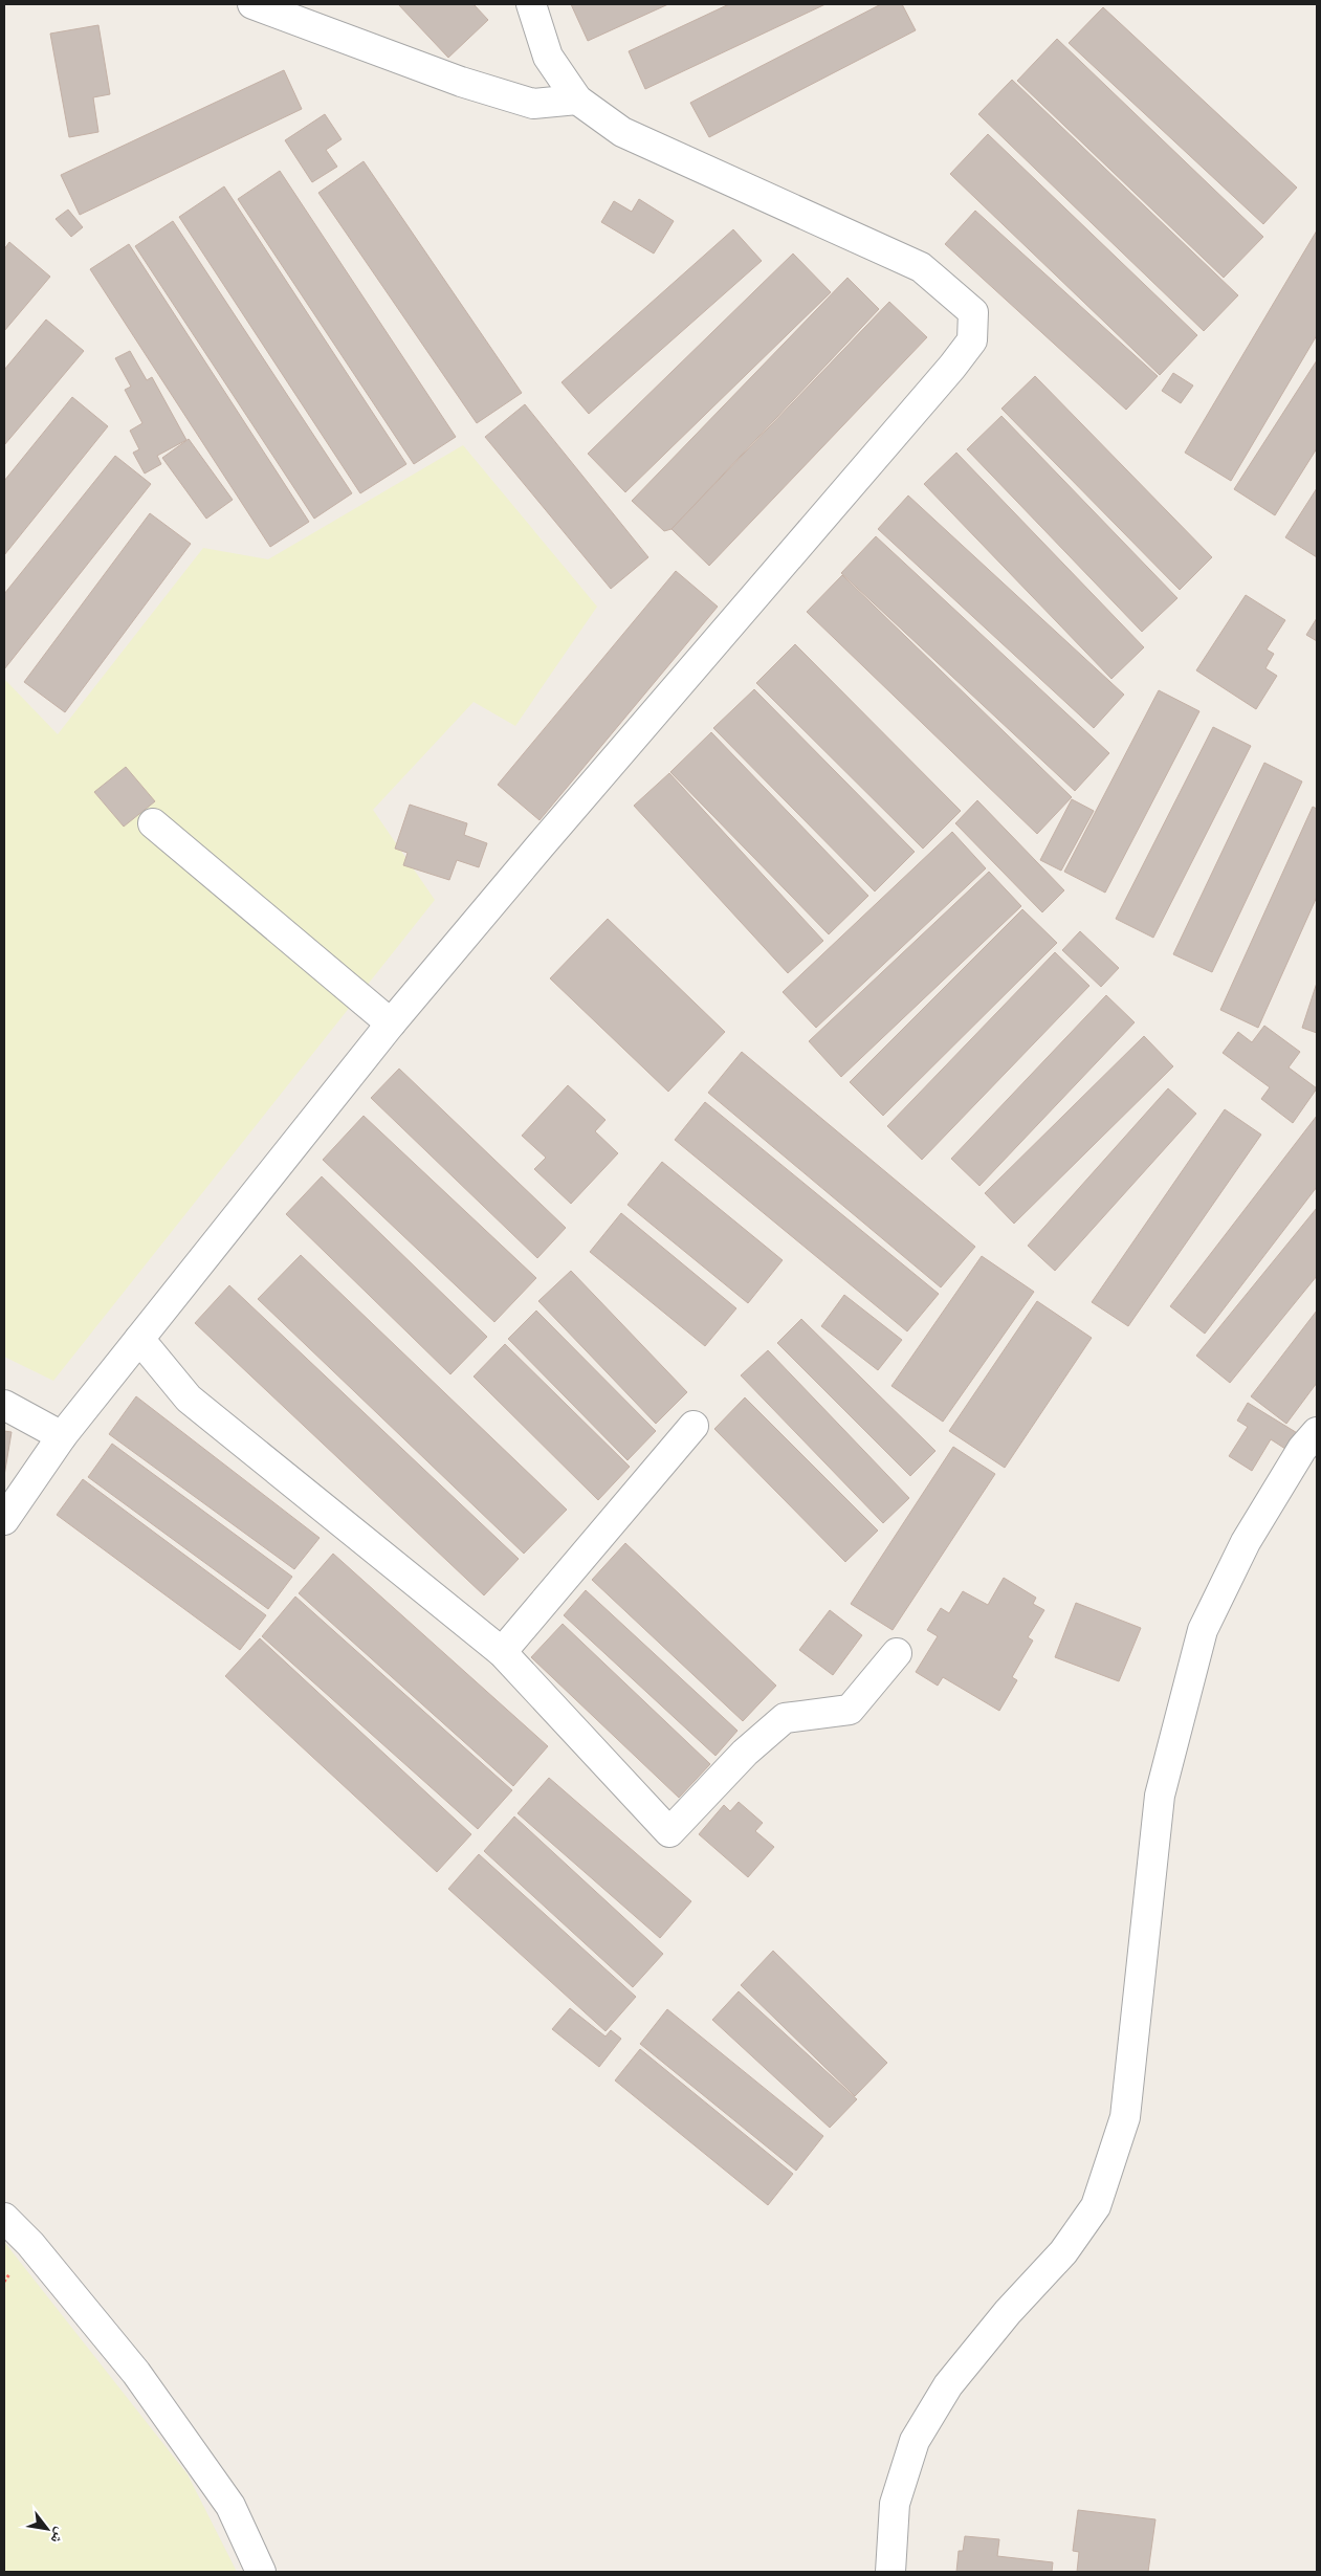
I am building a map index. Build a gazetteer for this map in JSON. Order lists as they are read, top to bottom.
{
  "north": "bottom right"
}
